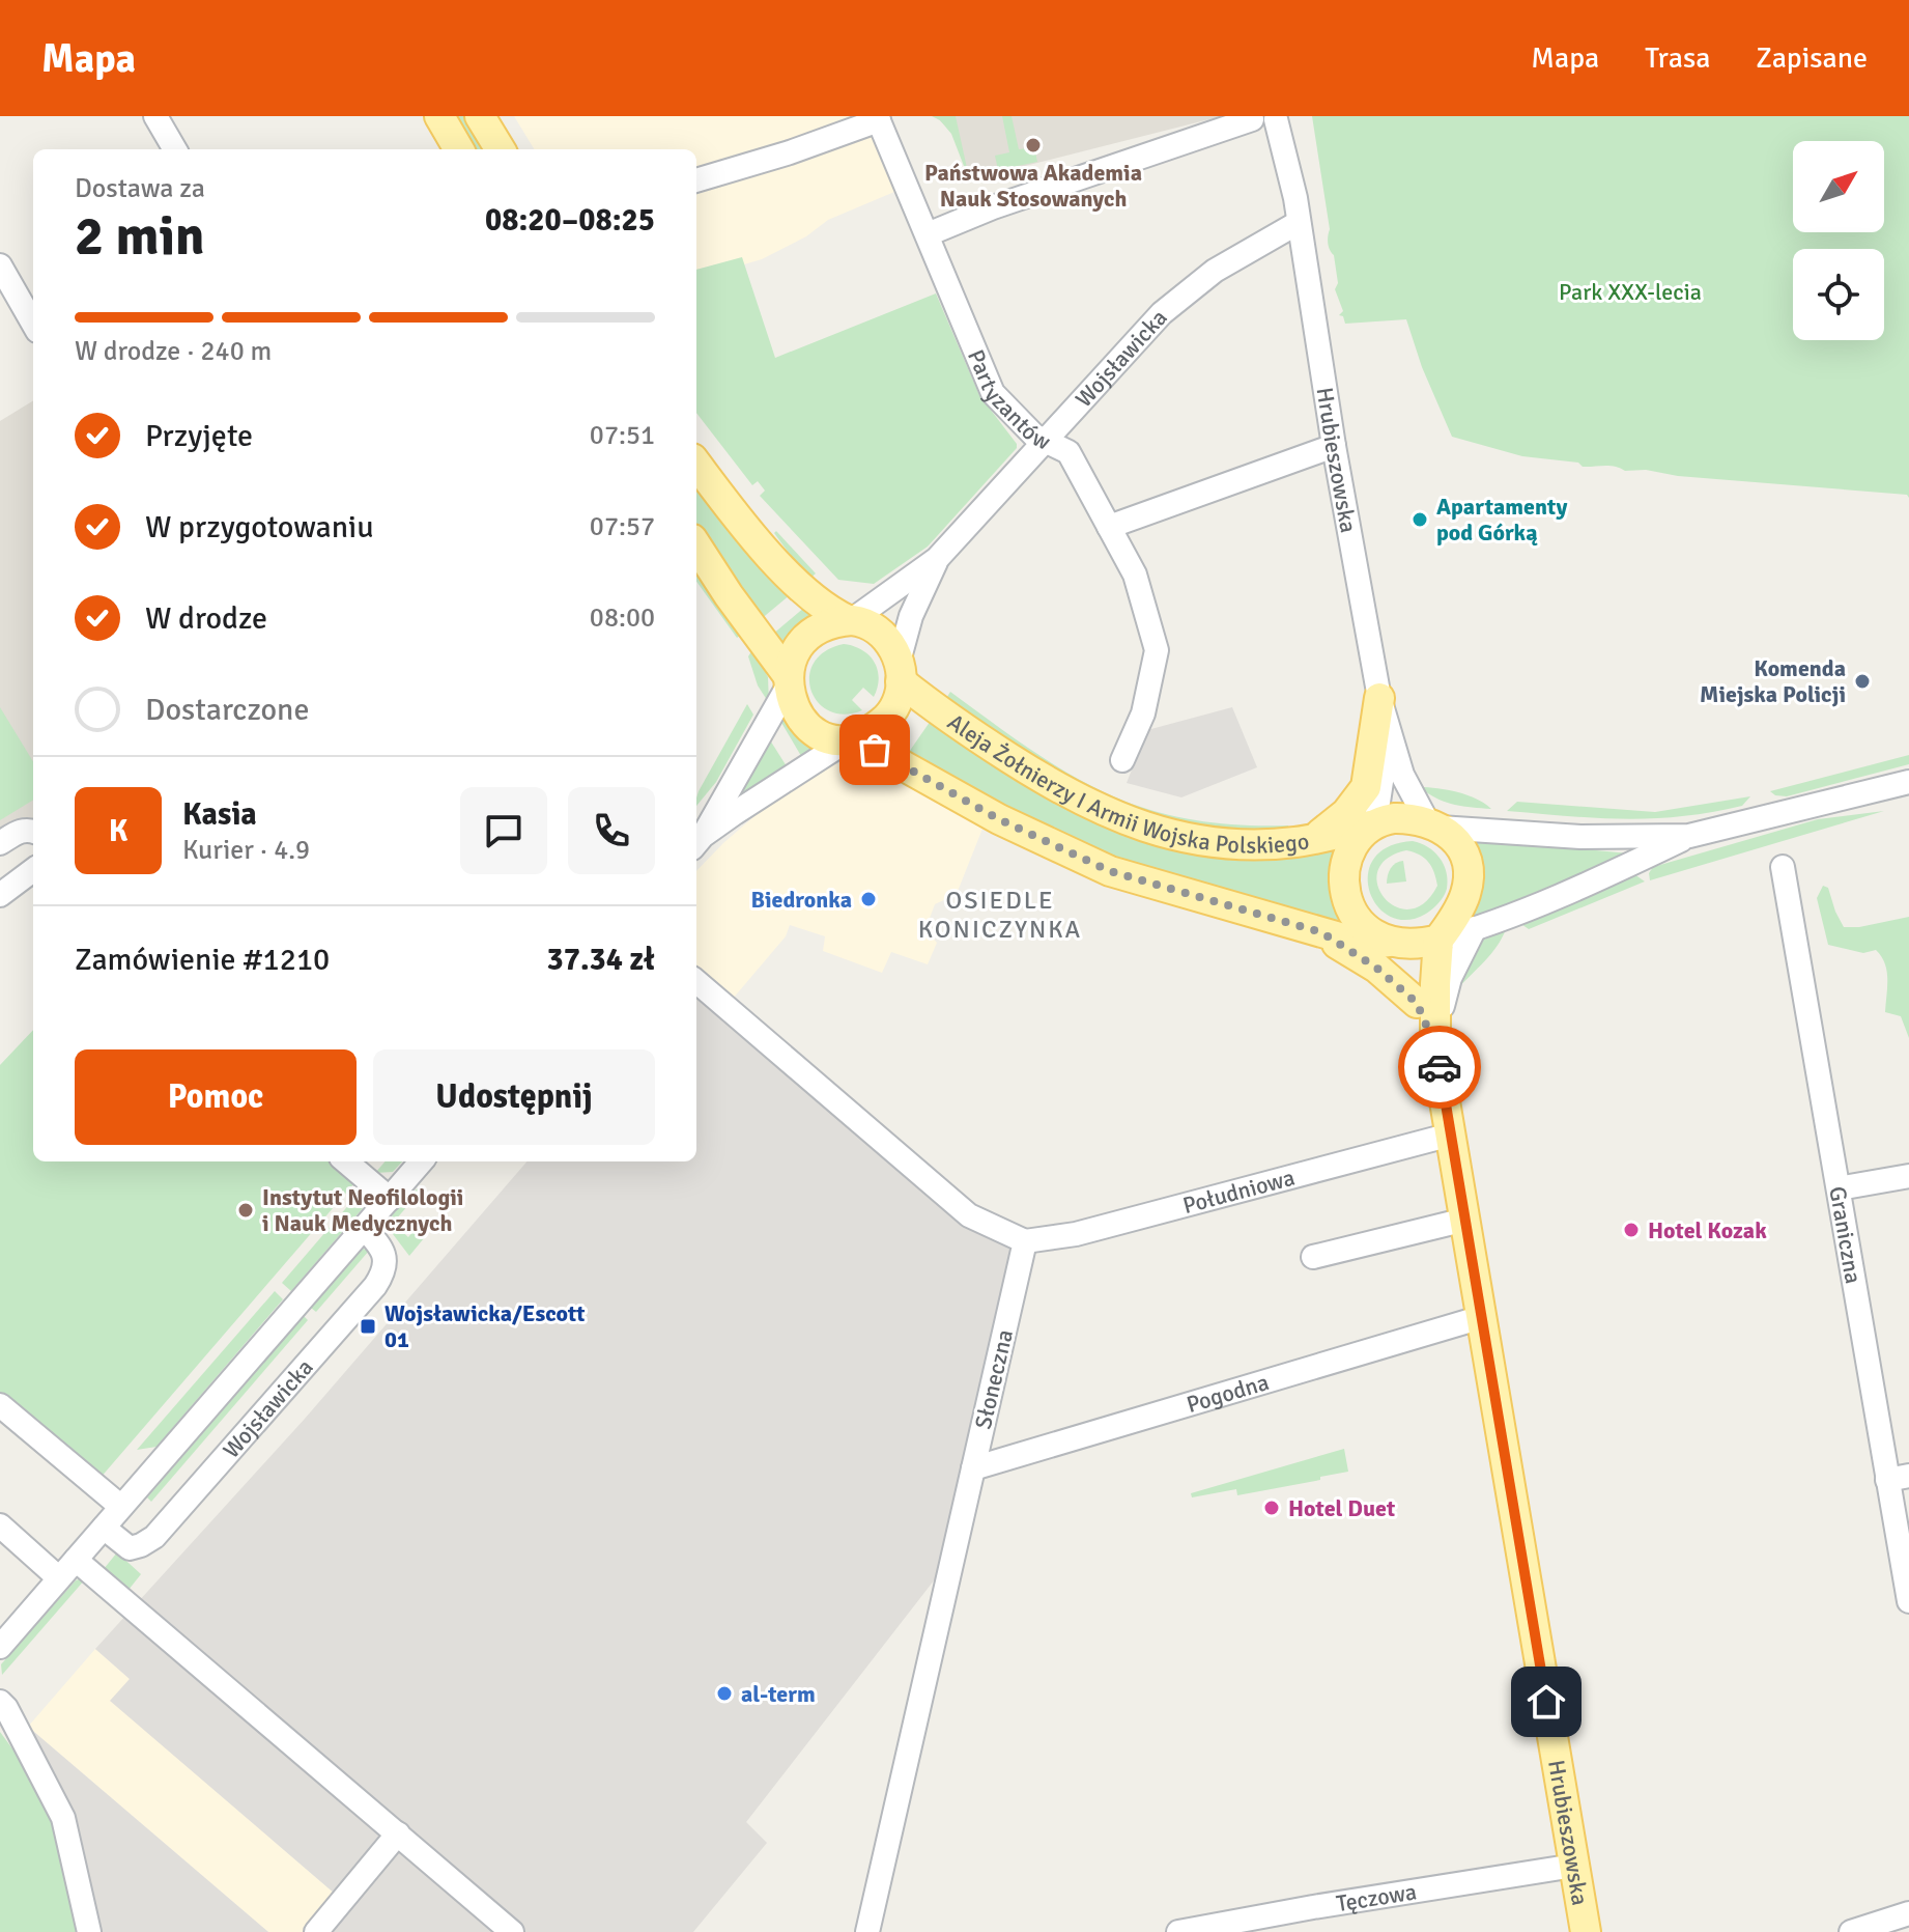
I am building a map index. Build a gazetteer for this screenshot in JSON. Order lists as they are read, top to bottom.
{
  "streets": {
    "main road": ["Hrubieszowska", "Aleja Żołnierzy I Armii Wojska Polskiego"],
    "street": [
      "Wojsławicka",
      "Partyzantów",
      "Południowa",
      "Graniczna",
      "Słoneczna",
      "Pogodna",
      "Tęczowa"
    ]
  },
  "crossings": [
    ["Wojsławicka", "Partyzantów"],
    ["Wojsławicka", "Hrubieszowska"],
    ["Wojsławicka", "Aleja Żołnierzy I Armii Wojska Polskiego"],
    ["Hrubieszowska", "Południowa"],
    ["Hrubieszowska", "Pogodna"],
    ["Hrubieszowska", "Tęczowa"],
    ["Południowa", "Słoneczna"],
    ["Słoneczna", "Pogodna"]
  ],
  "districts": ["OSIEDLE KONICZYNKA"],
  "parks": ["Park XXX-lecia"],
  "places": {
    "other": [
      "Państwowa Akademia Nauk Stosowanych",
      "Apartamenty pod Górką",
      "Komenda Miejska Policji",
      "Biedronka",
      "Instytut Neofilologii i Nauk Medycznych",
      "Hotel Kozak",
      "Hotel Duet",
      "al-term"
    ],
    "transit": ["Wojsławicka/Escott 01"]
  },
  "north": "top right",
  "page": {
    "header": "Mapa",
    "nav": ["Mapa", "Trasa", "Zapisane"],
    "heading": ["2 min", "Dostawa za", "08:20–08:25"],
    "panel": [
      "Kasia",
      "Kurier · 4.9",
      "Zamówienie #1210",
      "37.34 zł"
    ],
    "bar": "W drodze · 240 m",
    "list": [
      ["Przyjęte", "07:51"],
      ["W przygotowaniu", "07:57"],
      ["W drodze", "08:00"],
      "Dostarczone"
    ],
    "round": "K",
    "buttons": ["Pomoc", "Udostępnij"]
  }
}
